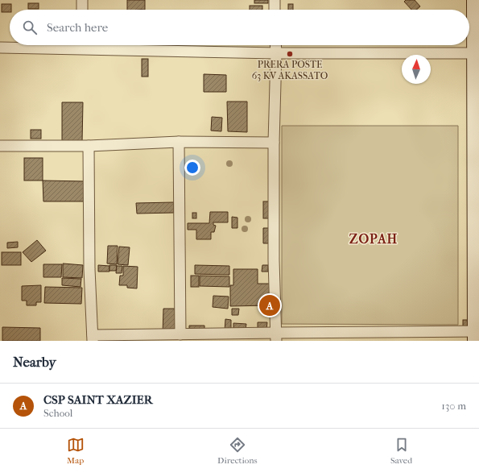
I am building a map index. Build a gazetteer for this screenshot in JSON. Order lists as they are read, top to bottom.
{
  "districts": ["ZOPAH"],
  "places": ["PRERA POSTE 63 KV AKASSATO"],
  "north": "top",
  "page": {
    "search": "Search here",
    "pins": "A",
    "heading": "Nearby",
    "list": [
      {
        "mark": "A",
        "name": "CSP SAINT XAZIER",
        "note": "School",
        "value": "130 m"
      }
    ],
    "nav": ["Map", "Directions", "Saved"]
  }
}
